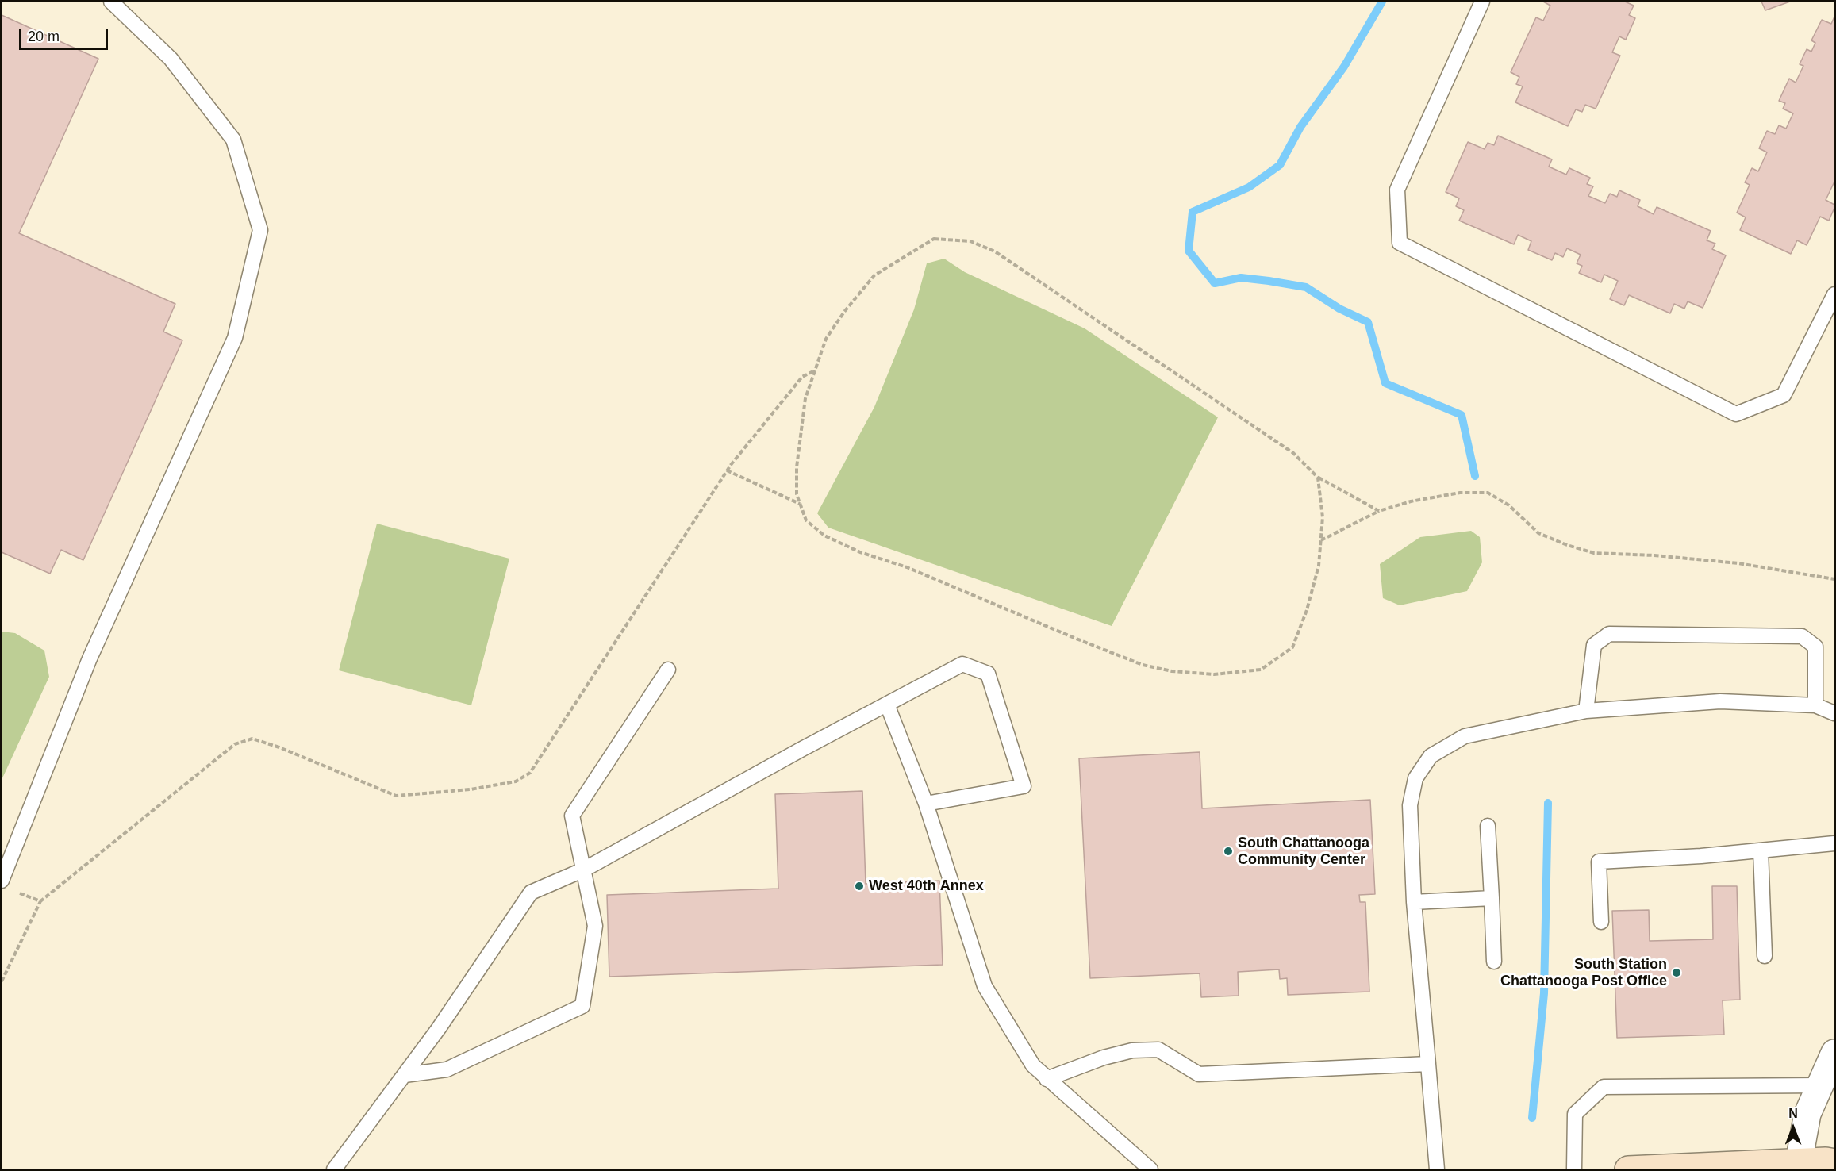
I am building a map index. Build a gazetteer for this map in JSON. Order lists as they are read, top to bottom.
{
  "places": ["South Chattanooga Community Center", "West 40th Annex", "South Station Chattanooga Post Office"],
  "scale_bar": "20 m",
  "north": "top"
}
